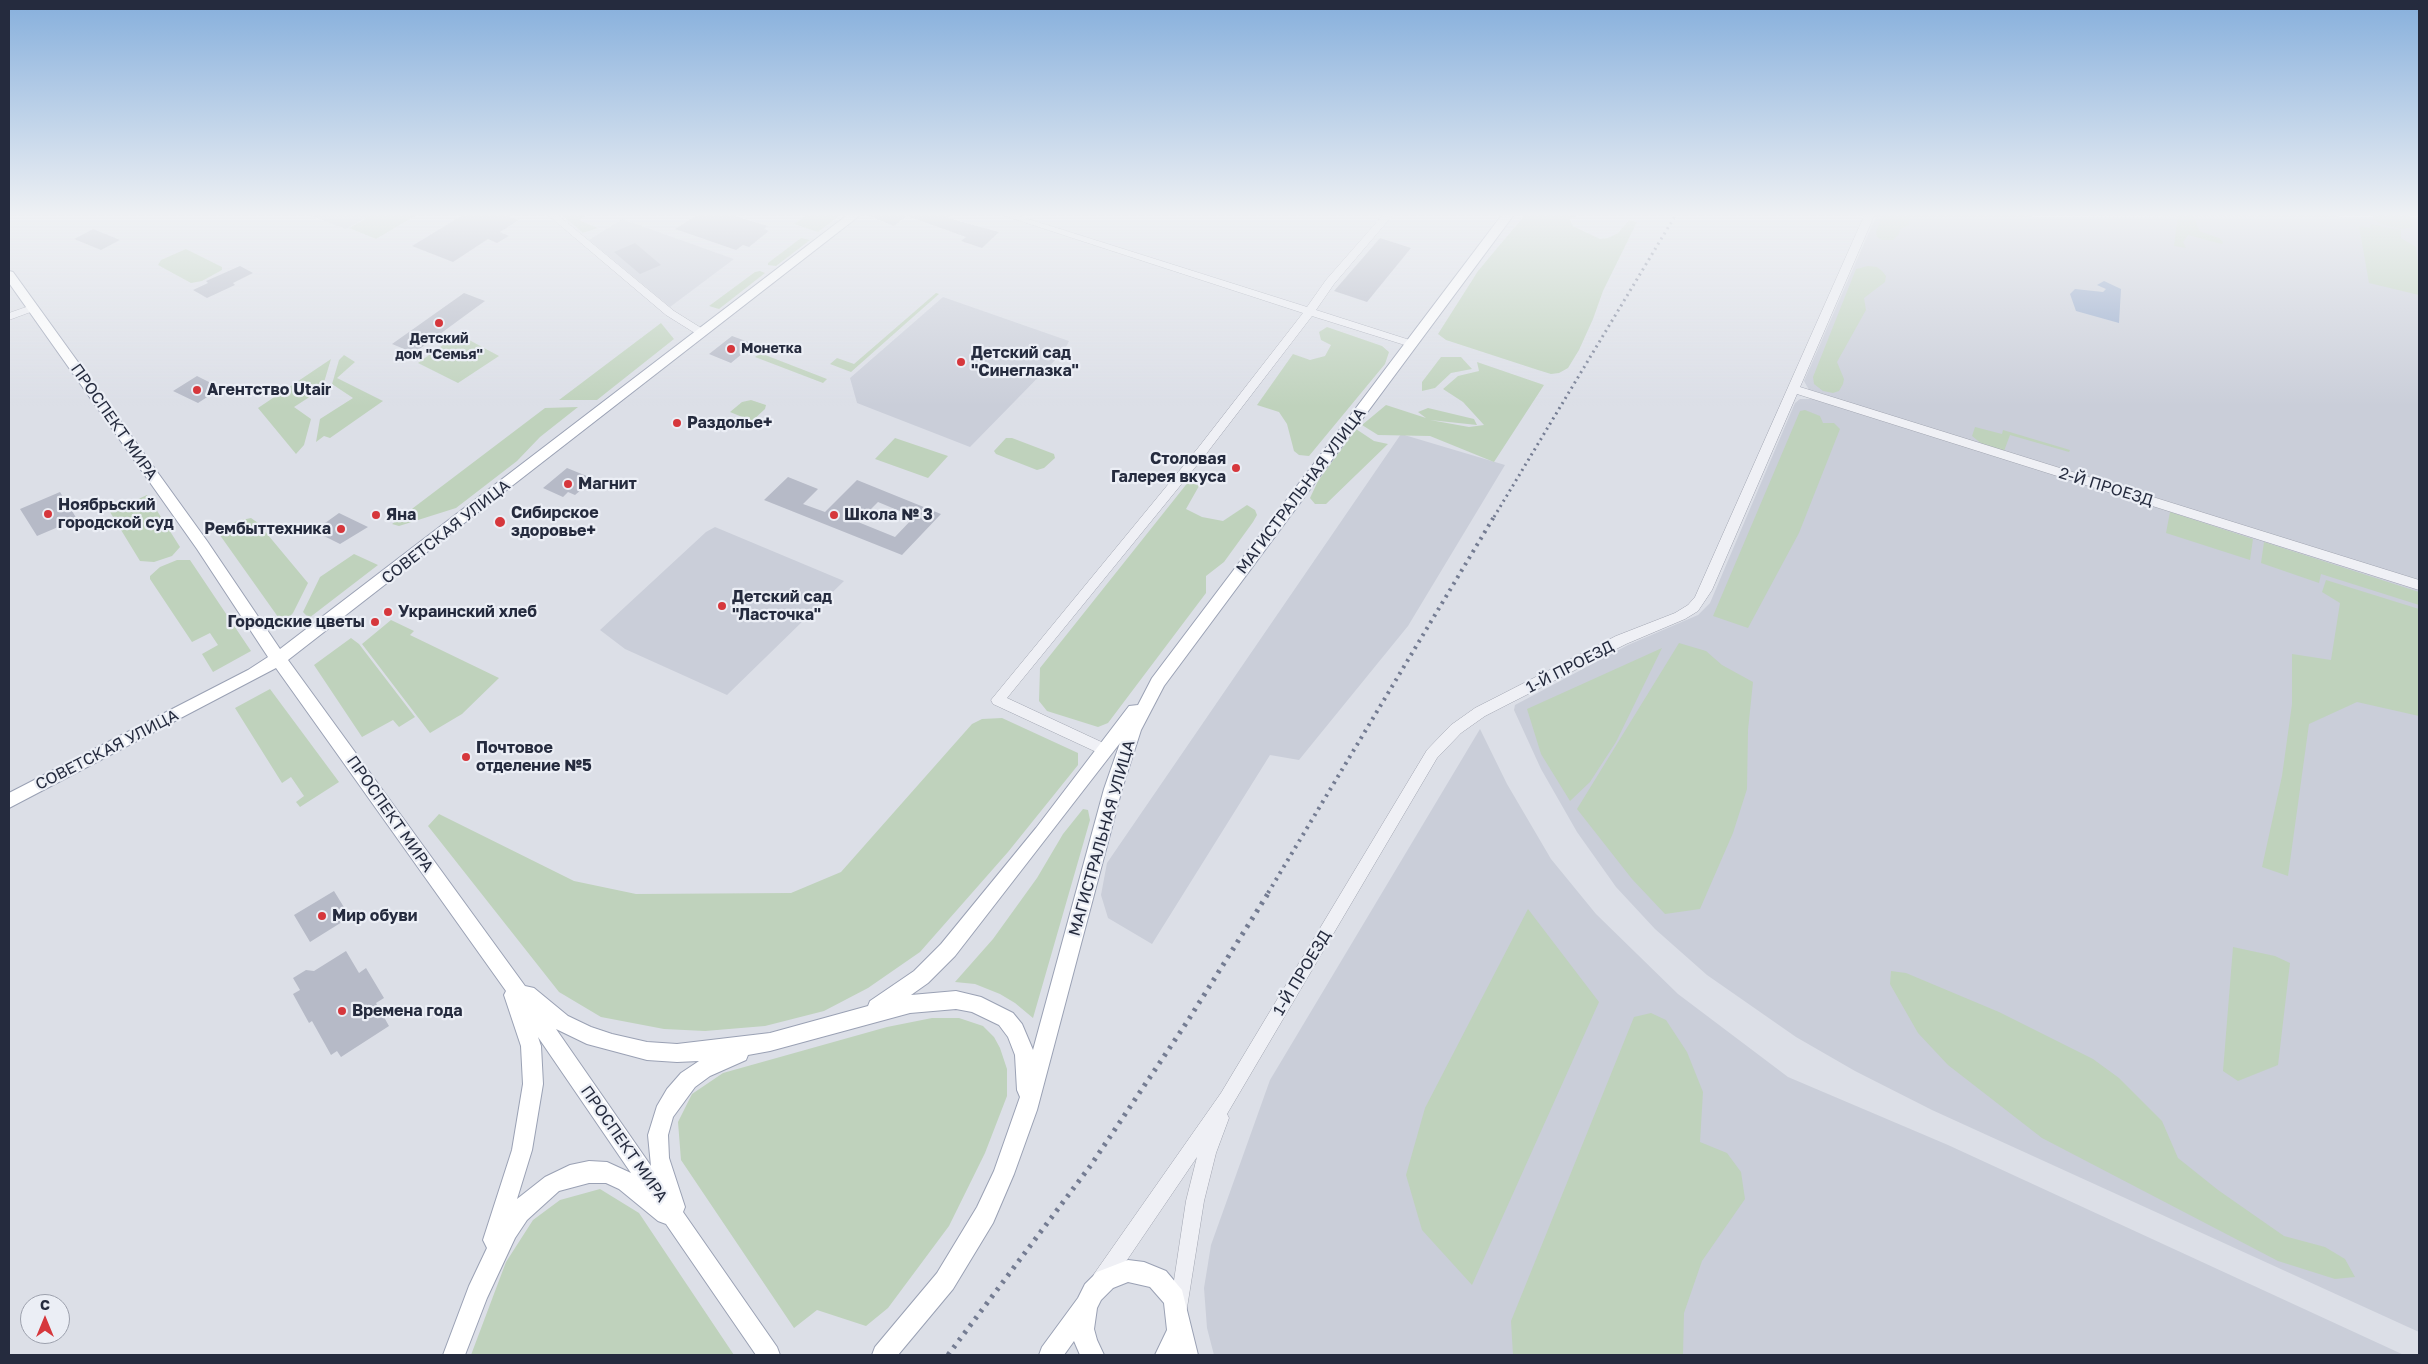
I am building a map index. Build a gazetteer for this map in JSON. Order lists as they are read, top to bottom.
{
  "streets": {
    "main road": ["ПРОСПЕКТ МИРА", "МАГИСТРАЛЬНАЯ УЛИЦА", "СОВЕТСКАЯ УЛИЦА"],
    "street": ["2-Й ПРОЕЗД", "1-Й ПРОЕЗД"]
  },
  "crossings": [
    ["ПРОСПЕКТ МИРА", "СОВЕТСКАЯ УЛИЦА"],
    ["2-Й ПРОЕЗД", "1-Й ПРОЕЗД"]
  ],
  "places": [
    "Детский дом \"Семья\"",
    "Монетка",
    "Детский сад \"Синеглазка\"",
    "Агентство Utair",
    "Раздолье+",
    "Столовая Галерея вкуса",
    "Магнит",
    "Ноябрьский городской суд",
    "Яна",
    "Школа № 3",
    "Сибирское здоровье+",
    "Рембыттехника",
    "Детский сад \"Ласточка\"",
    "Украинский хлеб",
    "Городские цветы",
    "Почтовое отделение №5",
    "Мир обуви",
    "Времена года"
  ],
  "north": "top"
}
